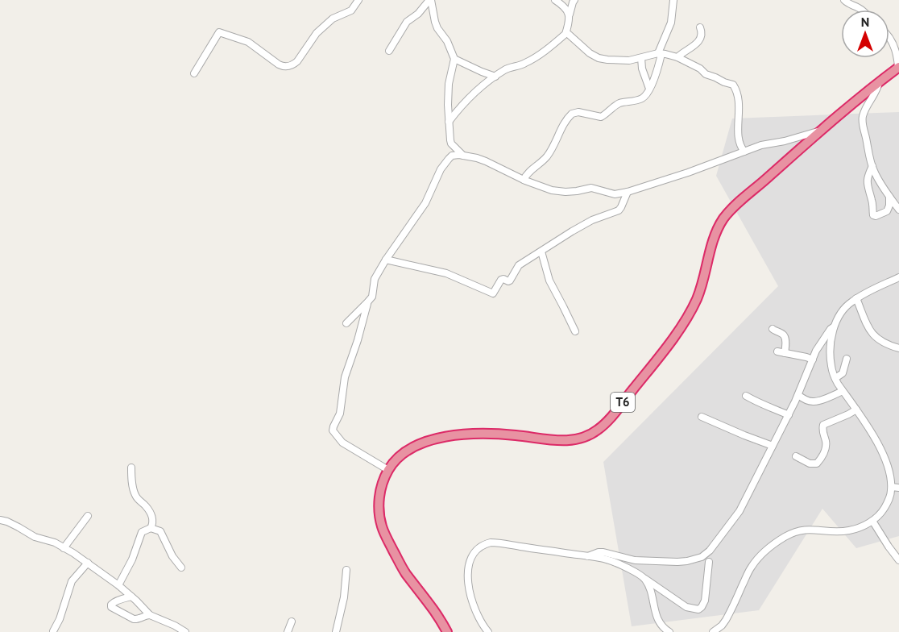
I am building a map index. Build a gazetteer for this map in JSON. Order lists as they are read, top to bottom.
{
  "streets": {
    "highway": ["T6"]
  },
  "north": "top"
}
